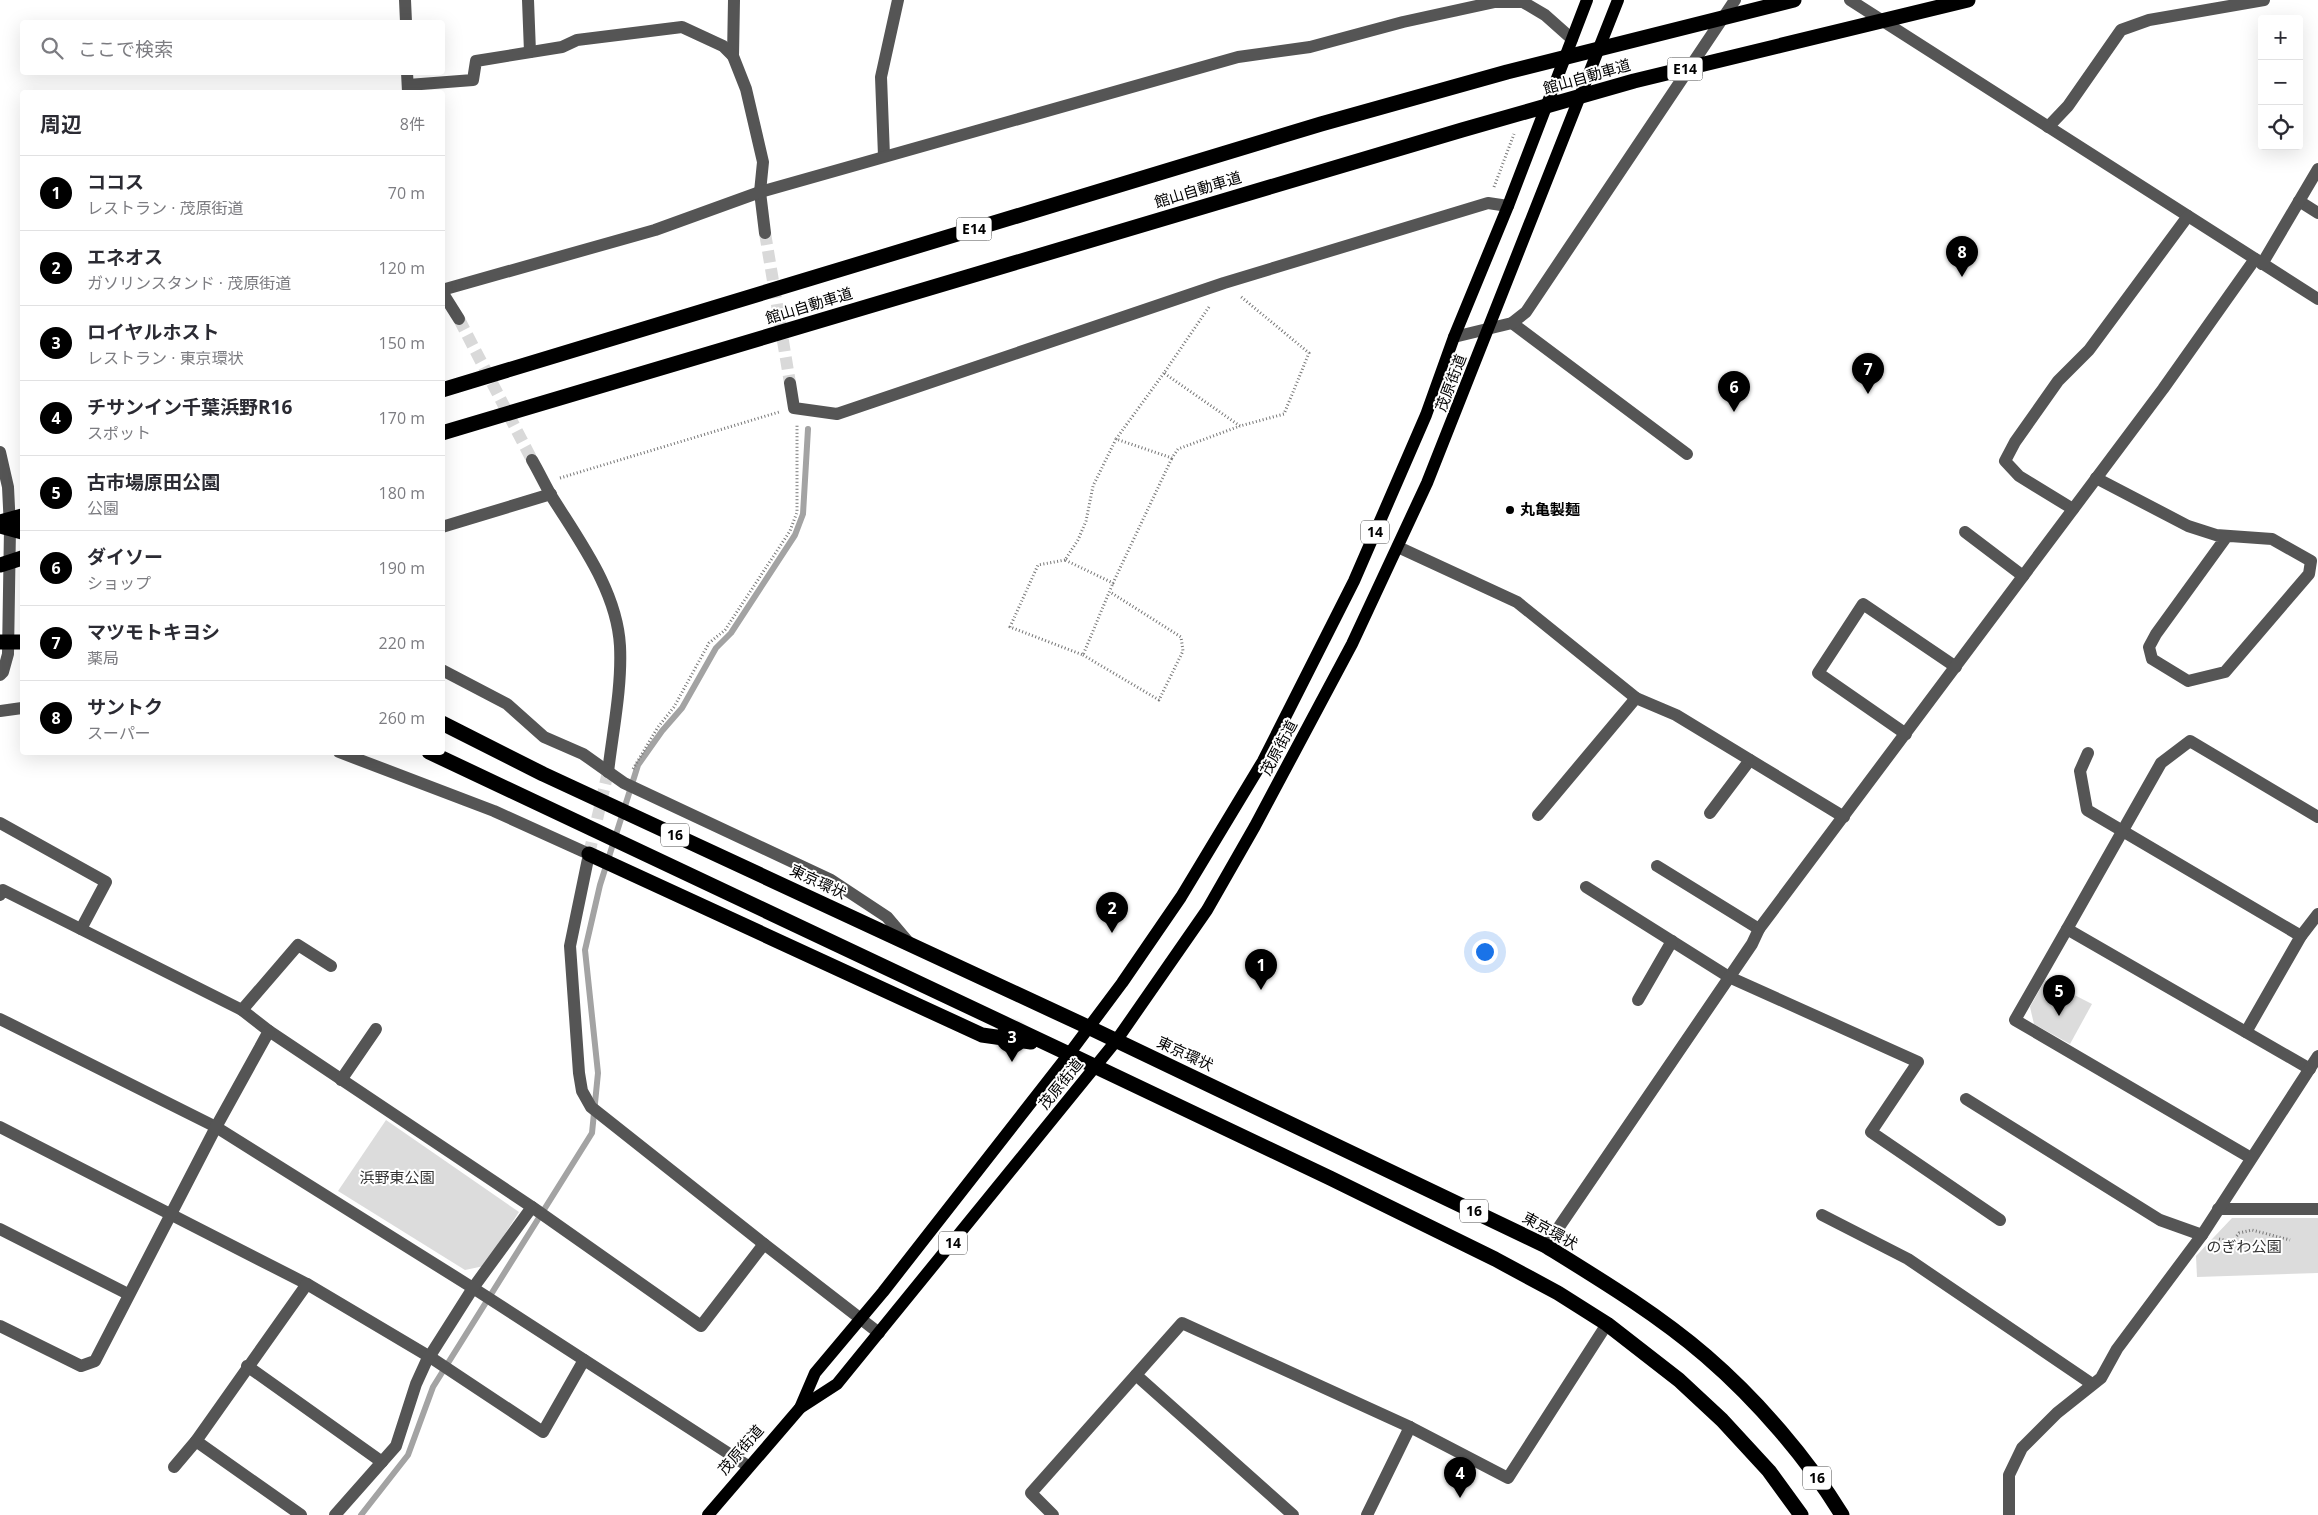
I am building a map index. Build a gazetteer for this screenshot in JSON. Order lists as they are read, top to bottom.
{
  "streets": {
    "highway": [
      "E14",
      "館山自動車道",
      "16",
      "東京環状"
    ],
    "main road": ["茂原街道", "14"]
  },
  "crossings": [
    ["茂原街道", "16"],
    ["茂原街道", "東京環状"]
  ],
  "parks": ["浜野東公園", "のぎわ公園"],
  "places": ["丸亀製麺"],
  "page": {
    "map_buttons": ["+", "−"],
    "search": "ここで検索",
    "heading": ["周辺", "8件"],
    "list": [
      {
        "mark": "1",
        "name": "ココス",
        "note": "レストラン · 茂原街道",
        "value": "70 m"
      },
      {
        "mark": "2",
        "name": "エネオス",
        "note": "ガソリンスタンド · 茂原街道",
        "value": "120 m"
      },
      {
        "mark": "3",
        "name": "ロイヤルホスト",
        "note": "レストラン · 東京環状",
        "value": "150 m"
      },
      {
        "mark": "4",
        "name": "チサンイン千葉浜野R16",
        "note": "スポット",
        "value": "170 m"
      },
      {
        "mark": "5",
        "name": "古市場原田公園",
        "note": "公園",
        "value": "180 m"
      },
      {
        "mark": "6",
        "name": "ダイソー",
        "note": "ショップ",
        "value": "190 m"
      },
      {
        "mark": "7",
        "name": "マツモトキヨシ",
        "note": "薬局",
        "value": "220 m"
      },
      {
        "mark": "8",
        "name": "サントク",
        "note": "スーパー",
        "value": "260 m"
      }
    ],
    "pins": [
      "8",
      "7",
      "6",
      "2",
      "1",
      "5",
      "3",
      "4"
    ]
  }
}
